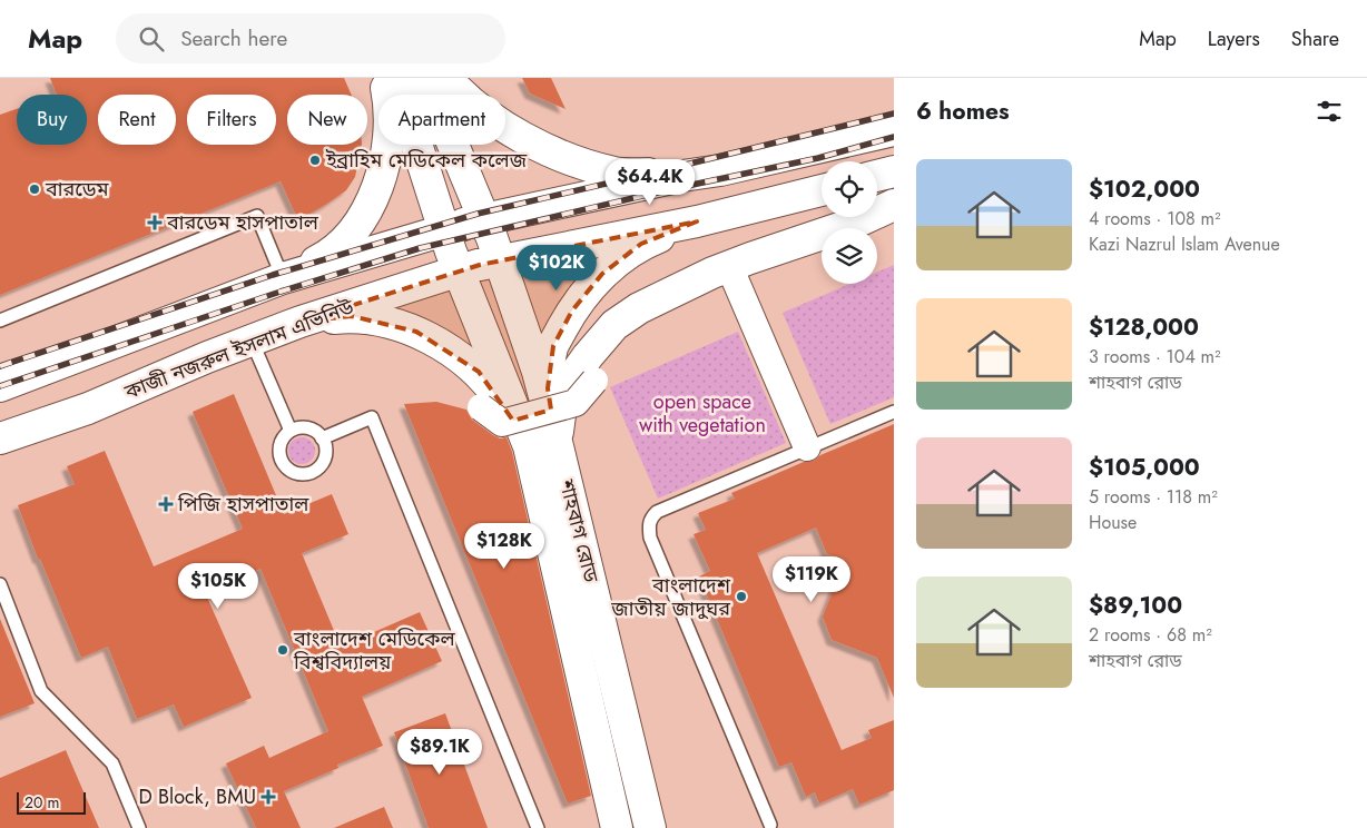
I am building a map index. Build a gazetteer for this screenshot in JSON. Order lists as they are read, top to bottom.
{
  "streets": {
    "main road": ["কাজী নজরুল ইসলাম এভিনিউ", "শাহবাগ রোড"]
  },
  "crossings": [
    ["কাজী নজরুল ইসলাম এভিনিউ", "শাহবাগ রোড"]
  ],
  "parks": ["open space with vegetation"],
  "places": {
    "other": [
      "ইব্রাহিম মেডিকেল কলেজ",
      "বারডেম",
      "বাংলাদেশ জাতীয় জাদুঘর",
      "বাংলাদেশ মেডিকেল বিশ্ববিদ্যালয়"
    ],
    "health": ["বারডেম হাসপাতাল", "পিজি হাসপাতাল", "D Block, BMU"]
  },
  "scale_bar": "20 m",
  "page": {
    "header": "Map",
    "search": "Search here",
    "nav": ["Map", "Layers", "Share"],
    "heading": "6 homes",
    "chip": [
      "Buy",
      "Rent",
      "Filters",
      "New",
      "Apartment"
    ],
    "list": [
      {
        "name": "$102,000",
        "note": "4 rooms · 108 m² · Kazi Nazrul Islam Avenue"
      },
      {
        "name": "$128,000",
        "note": "3 rooms · 104 m² · শাহবাগ রোড"
      },
      {
        "name": "$105,000",
        "note": "5 rooms · 118 m² · House"
      },
      {
        "name": "$89,100",
        "note": "2 rooms · 68 m² · শাহবাগ রোড"
      }
    ],
    "price": [
      "$64.4K",
      "$102K",
      "$128K",
      "$119K",
      "$105K",
      "$89.1K"
    ],
    "scale": "20 m"
  }
}
